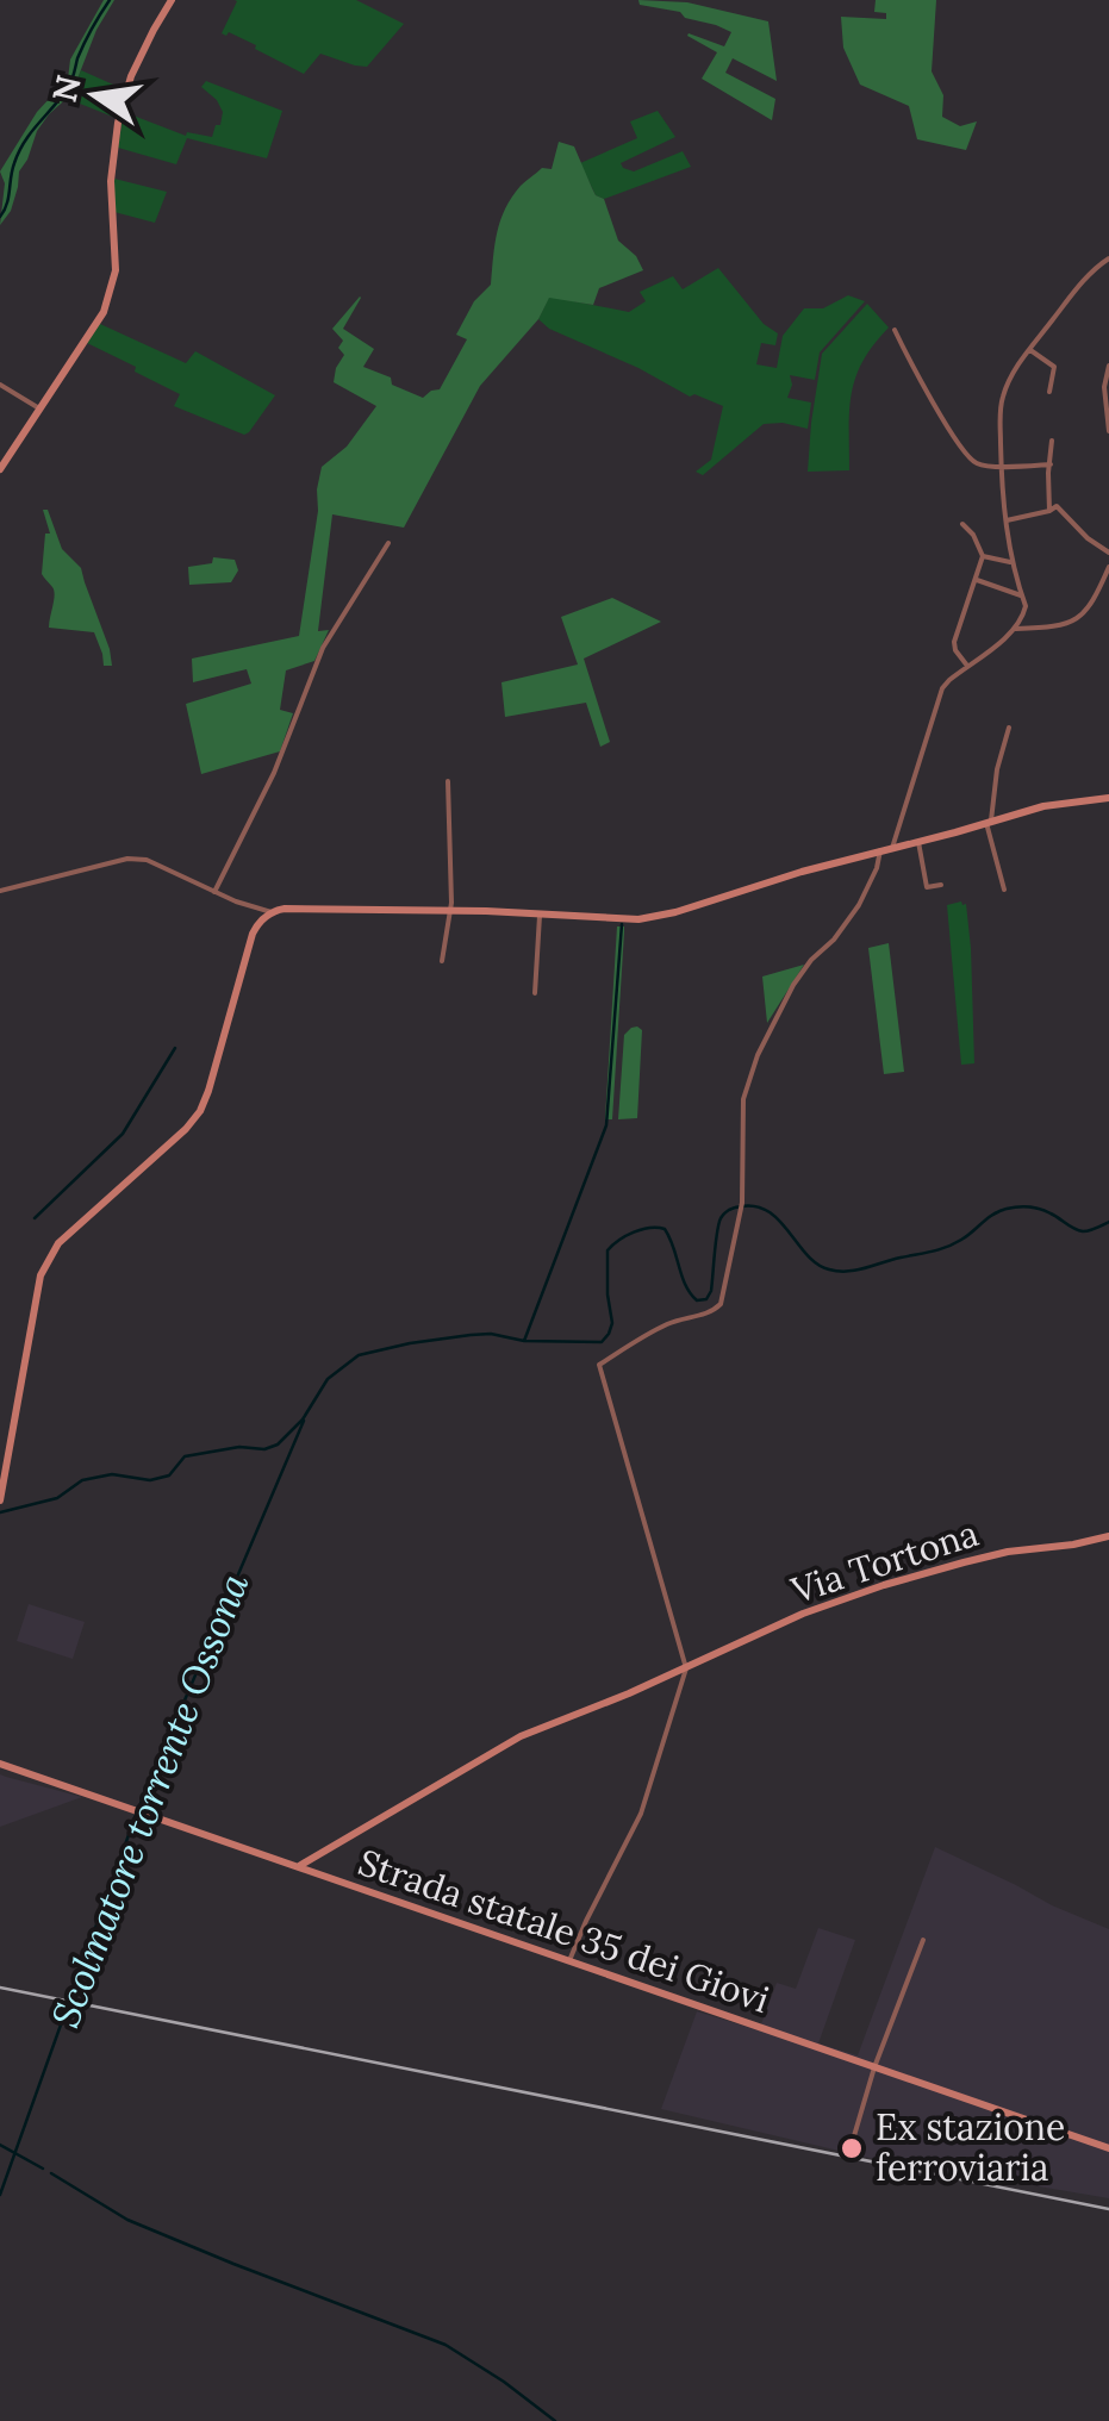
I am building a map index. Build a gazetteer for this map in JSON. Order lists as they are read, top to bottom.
{
  "streets": {
    "main road": ["Via Tortona", "Strada statale 35 dei Giovi"]
  },
  "crossings": [
    ["Via Tortona", "Strada statale 35 dei Giovi"]
  ],
  "water": ["Scolmatore torrente Ossona"],
  "places": ["Ex stazione ferroviaria"],
  "north": "left"
}
